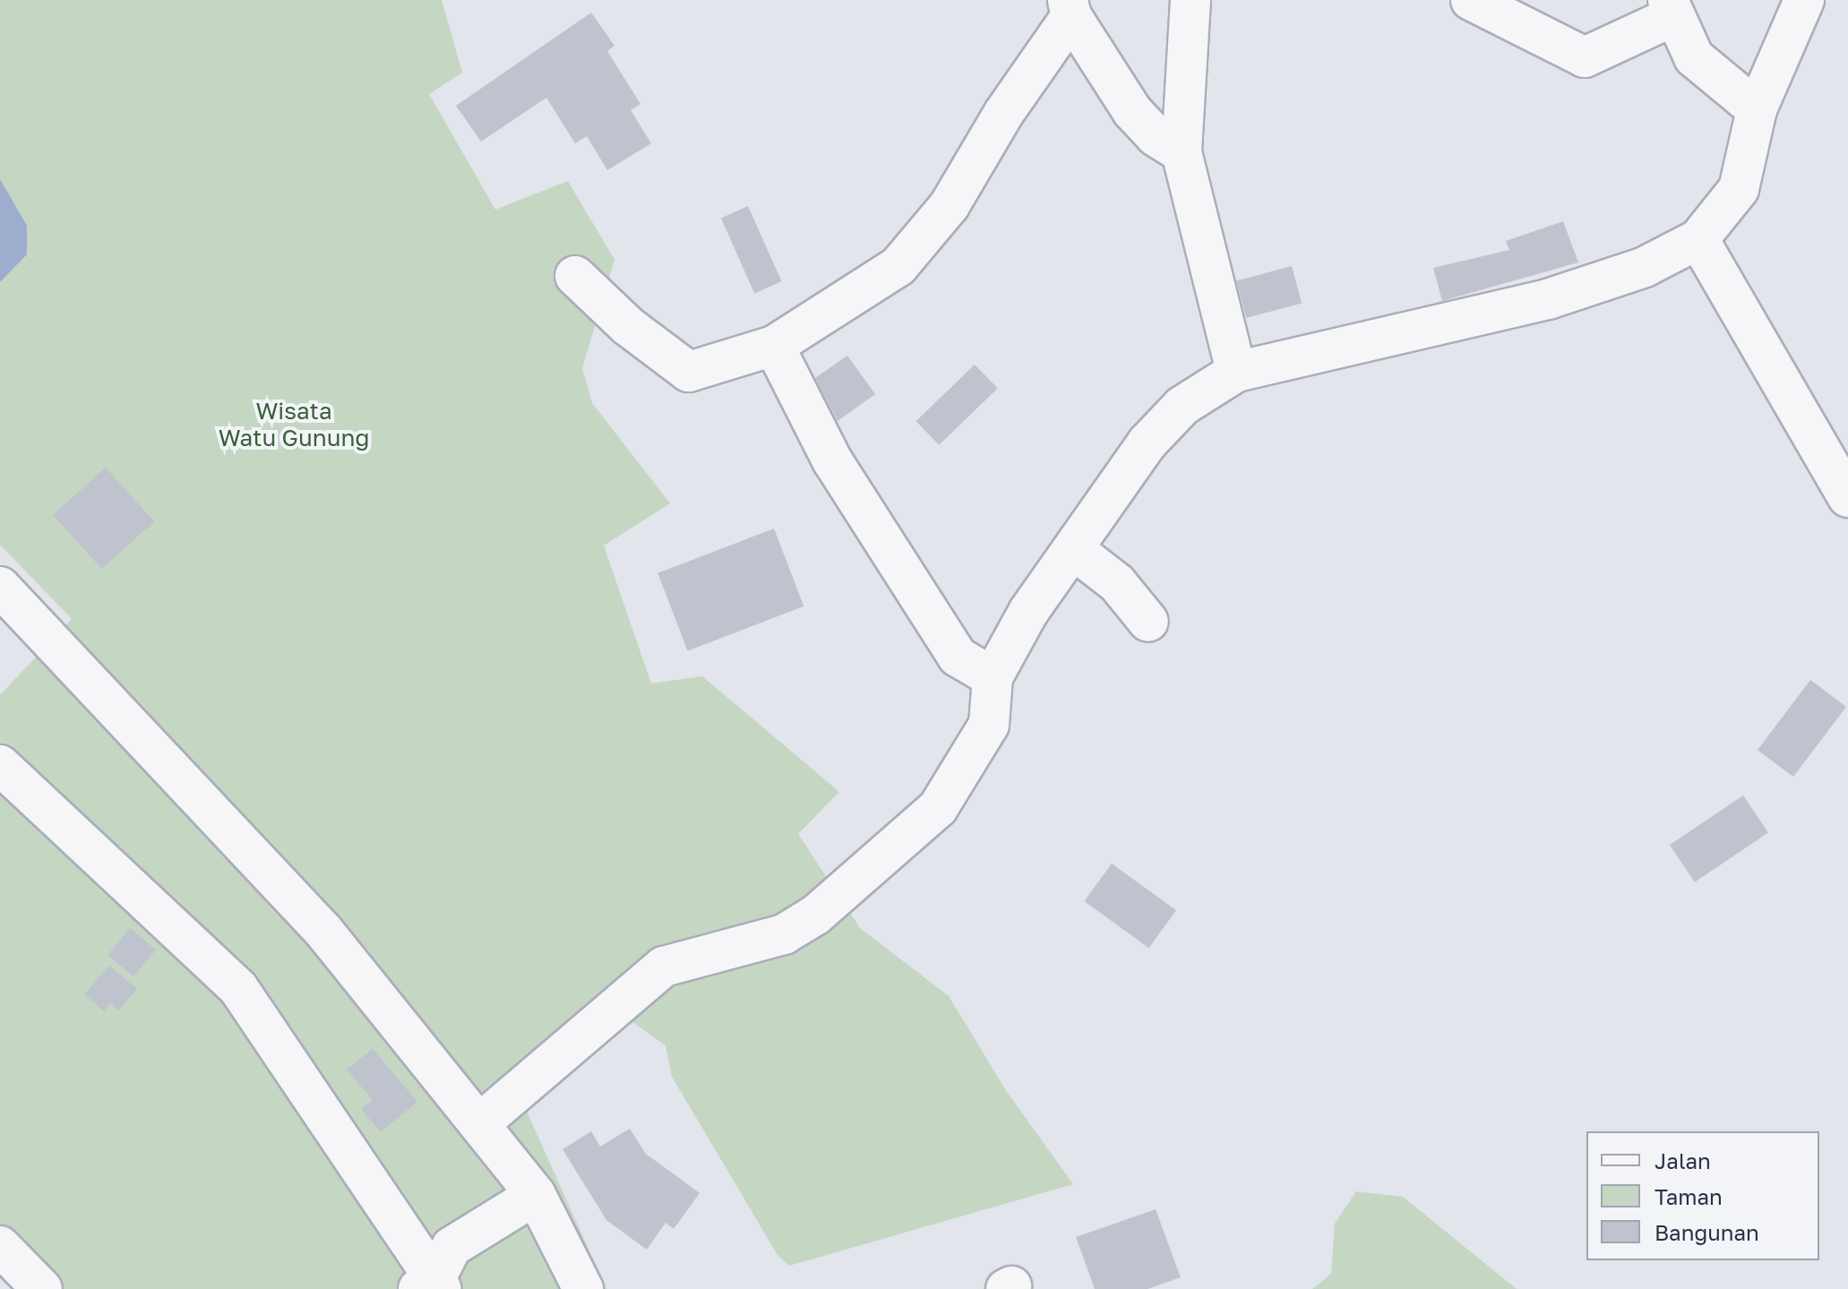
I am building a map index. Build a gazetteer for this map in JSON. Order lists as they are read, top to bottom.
{
  "parks": ["Wisata Watu Gunung"],
  "legend": ["Jalan", "Taman", "Bangunan"]
}
